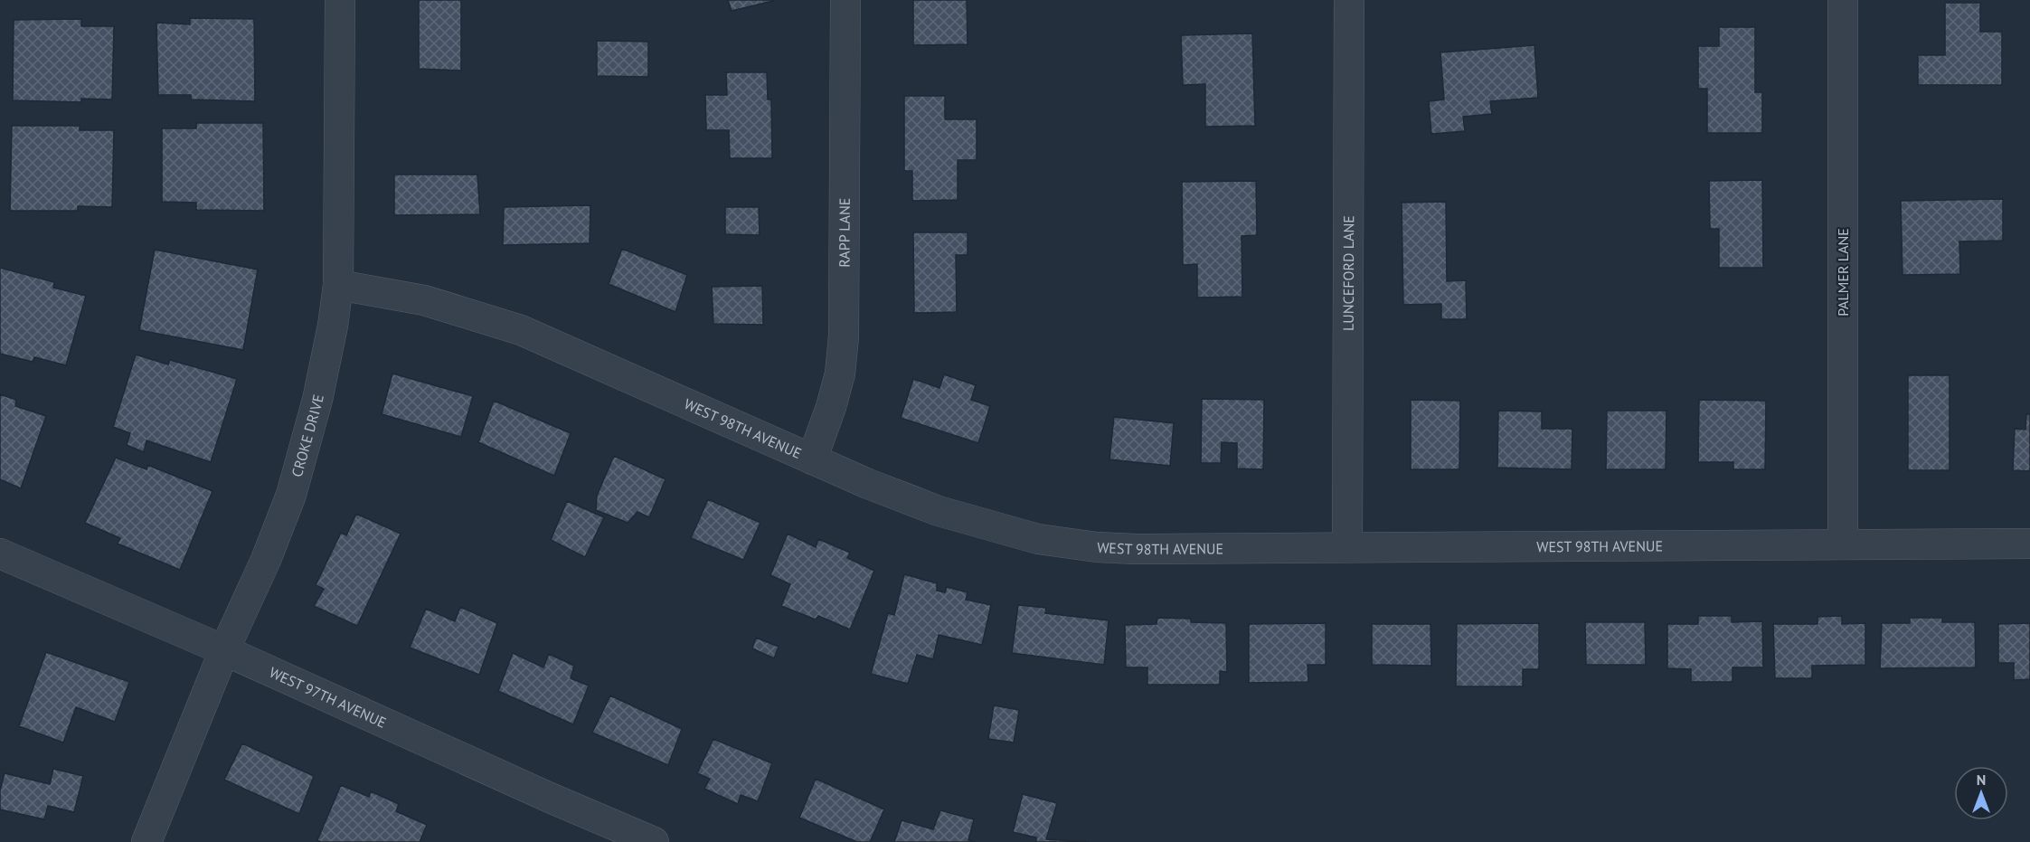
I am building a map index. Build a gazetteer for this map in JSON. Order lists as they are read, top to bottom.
{
  "streets": {
    "street": [
      "RAPP LANE",
      "PALMER LANE",
      "LUNCEFORD LANE",
      "WEST 98TH AVENUE",
      "CROKE DRIVE",
      "WEST 97TH AVENUE"
    ]
  },
  "crossings": [
    ["RAPP LANE", "WEST 98TH AVENUE"],
    ["PALMER LANE", "WEST 98TH AVENUE"],
    ["LUNCEFORD LANE", "WEST 98TH AVENUE"],
    ["WEST 98TH AVENUE", "CROKE DRIVE"],
    ["CROKE DRIVE", "WEST 97TH AVENUE"]
  ],
  "north": "top"
}
